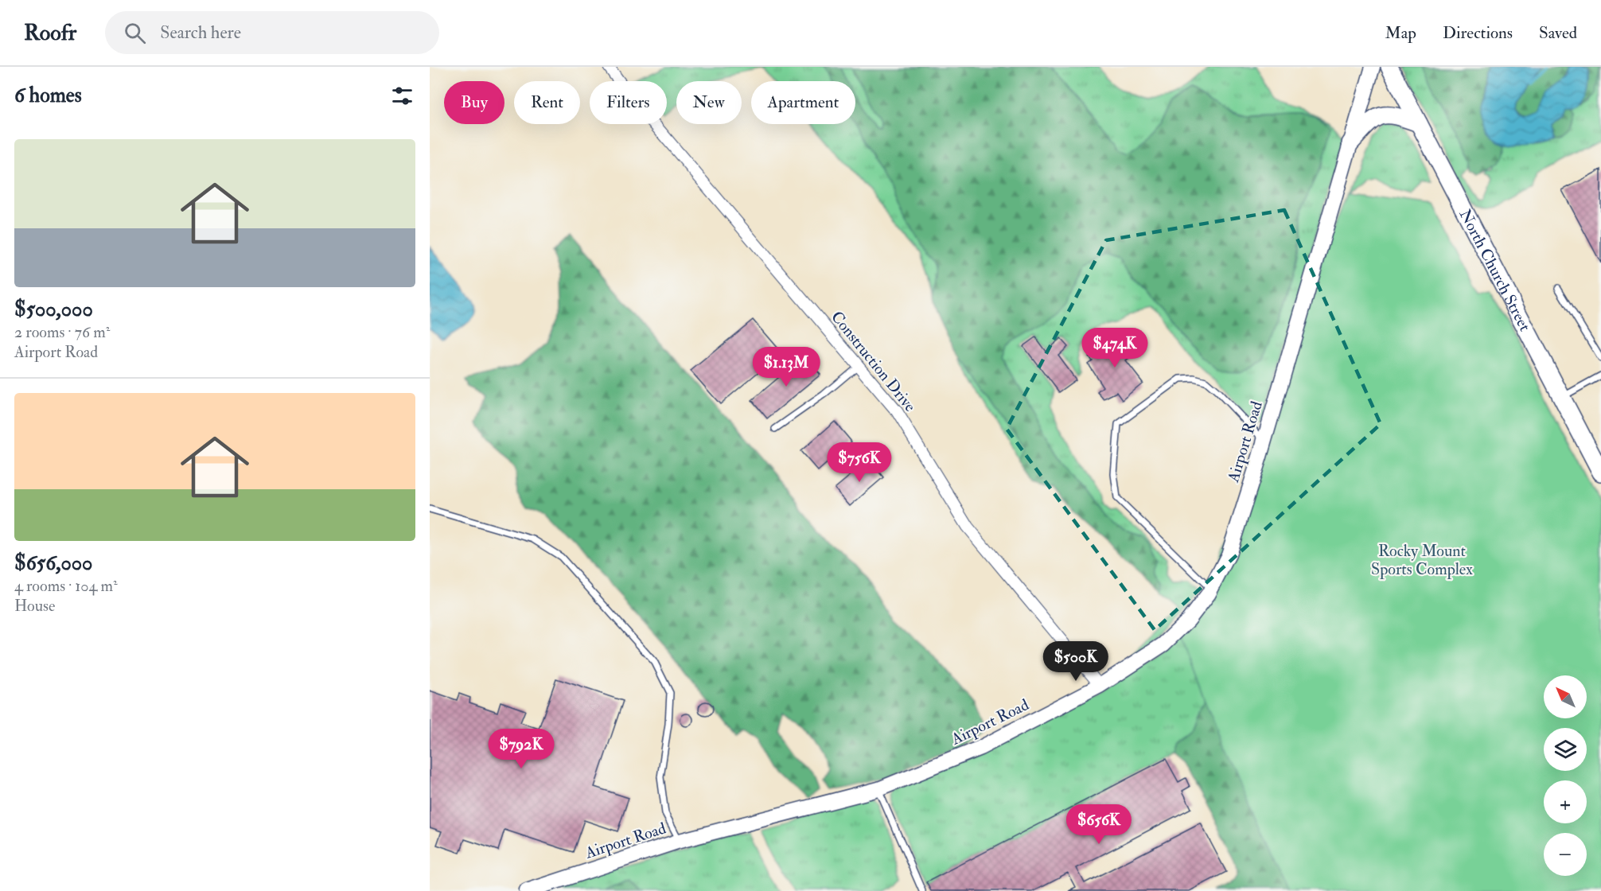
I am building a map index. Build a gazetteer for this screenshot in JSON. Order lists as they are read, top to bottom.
{
  "streets": {
    "main road": ["North Church Street", "Airport Road"],
    "street": ["Construction Drive"]
  },
  "crossings": [
    ["Construction Drive", "Airport Road"]
  ],
  "parks": ["Rocky Mount Sports Complex"],
  "north": "top left",
  "page": {
    "header": "Roofr",
    "search": "Search here",
    "nav": ["Map", "Directions", "Saved"],
    "heading": "6 homes",
    "chip": [
      "Buy",
      "Rent",
      "Filters",
      "New",
      "Apartment"
    ],
    "list": [
      {
        "name": "$500,000",
        "note": "2 rooms · 76 m² · Airport Road"
      },
      {
        "name": "$656,000",
        "note": "4 rooms · 104 m² · House"
      }
    ],
    "price": [
      "$474K",
      "$1.13M",
      "$756K",
      "$500K",
      "$792K",
      "$656K"
    ],
    "map_buttons": ["+", "−"]
  }
}
